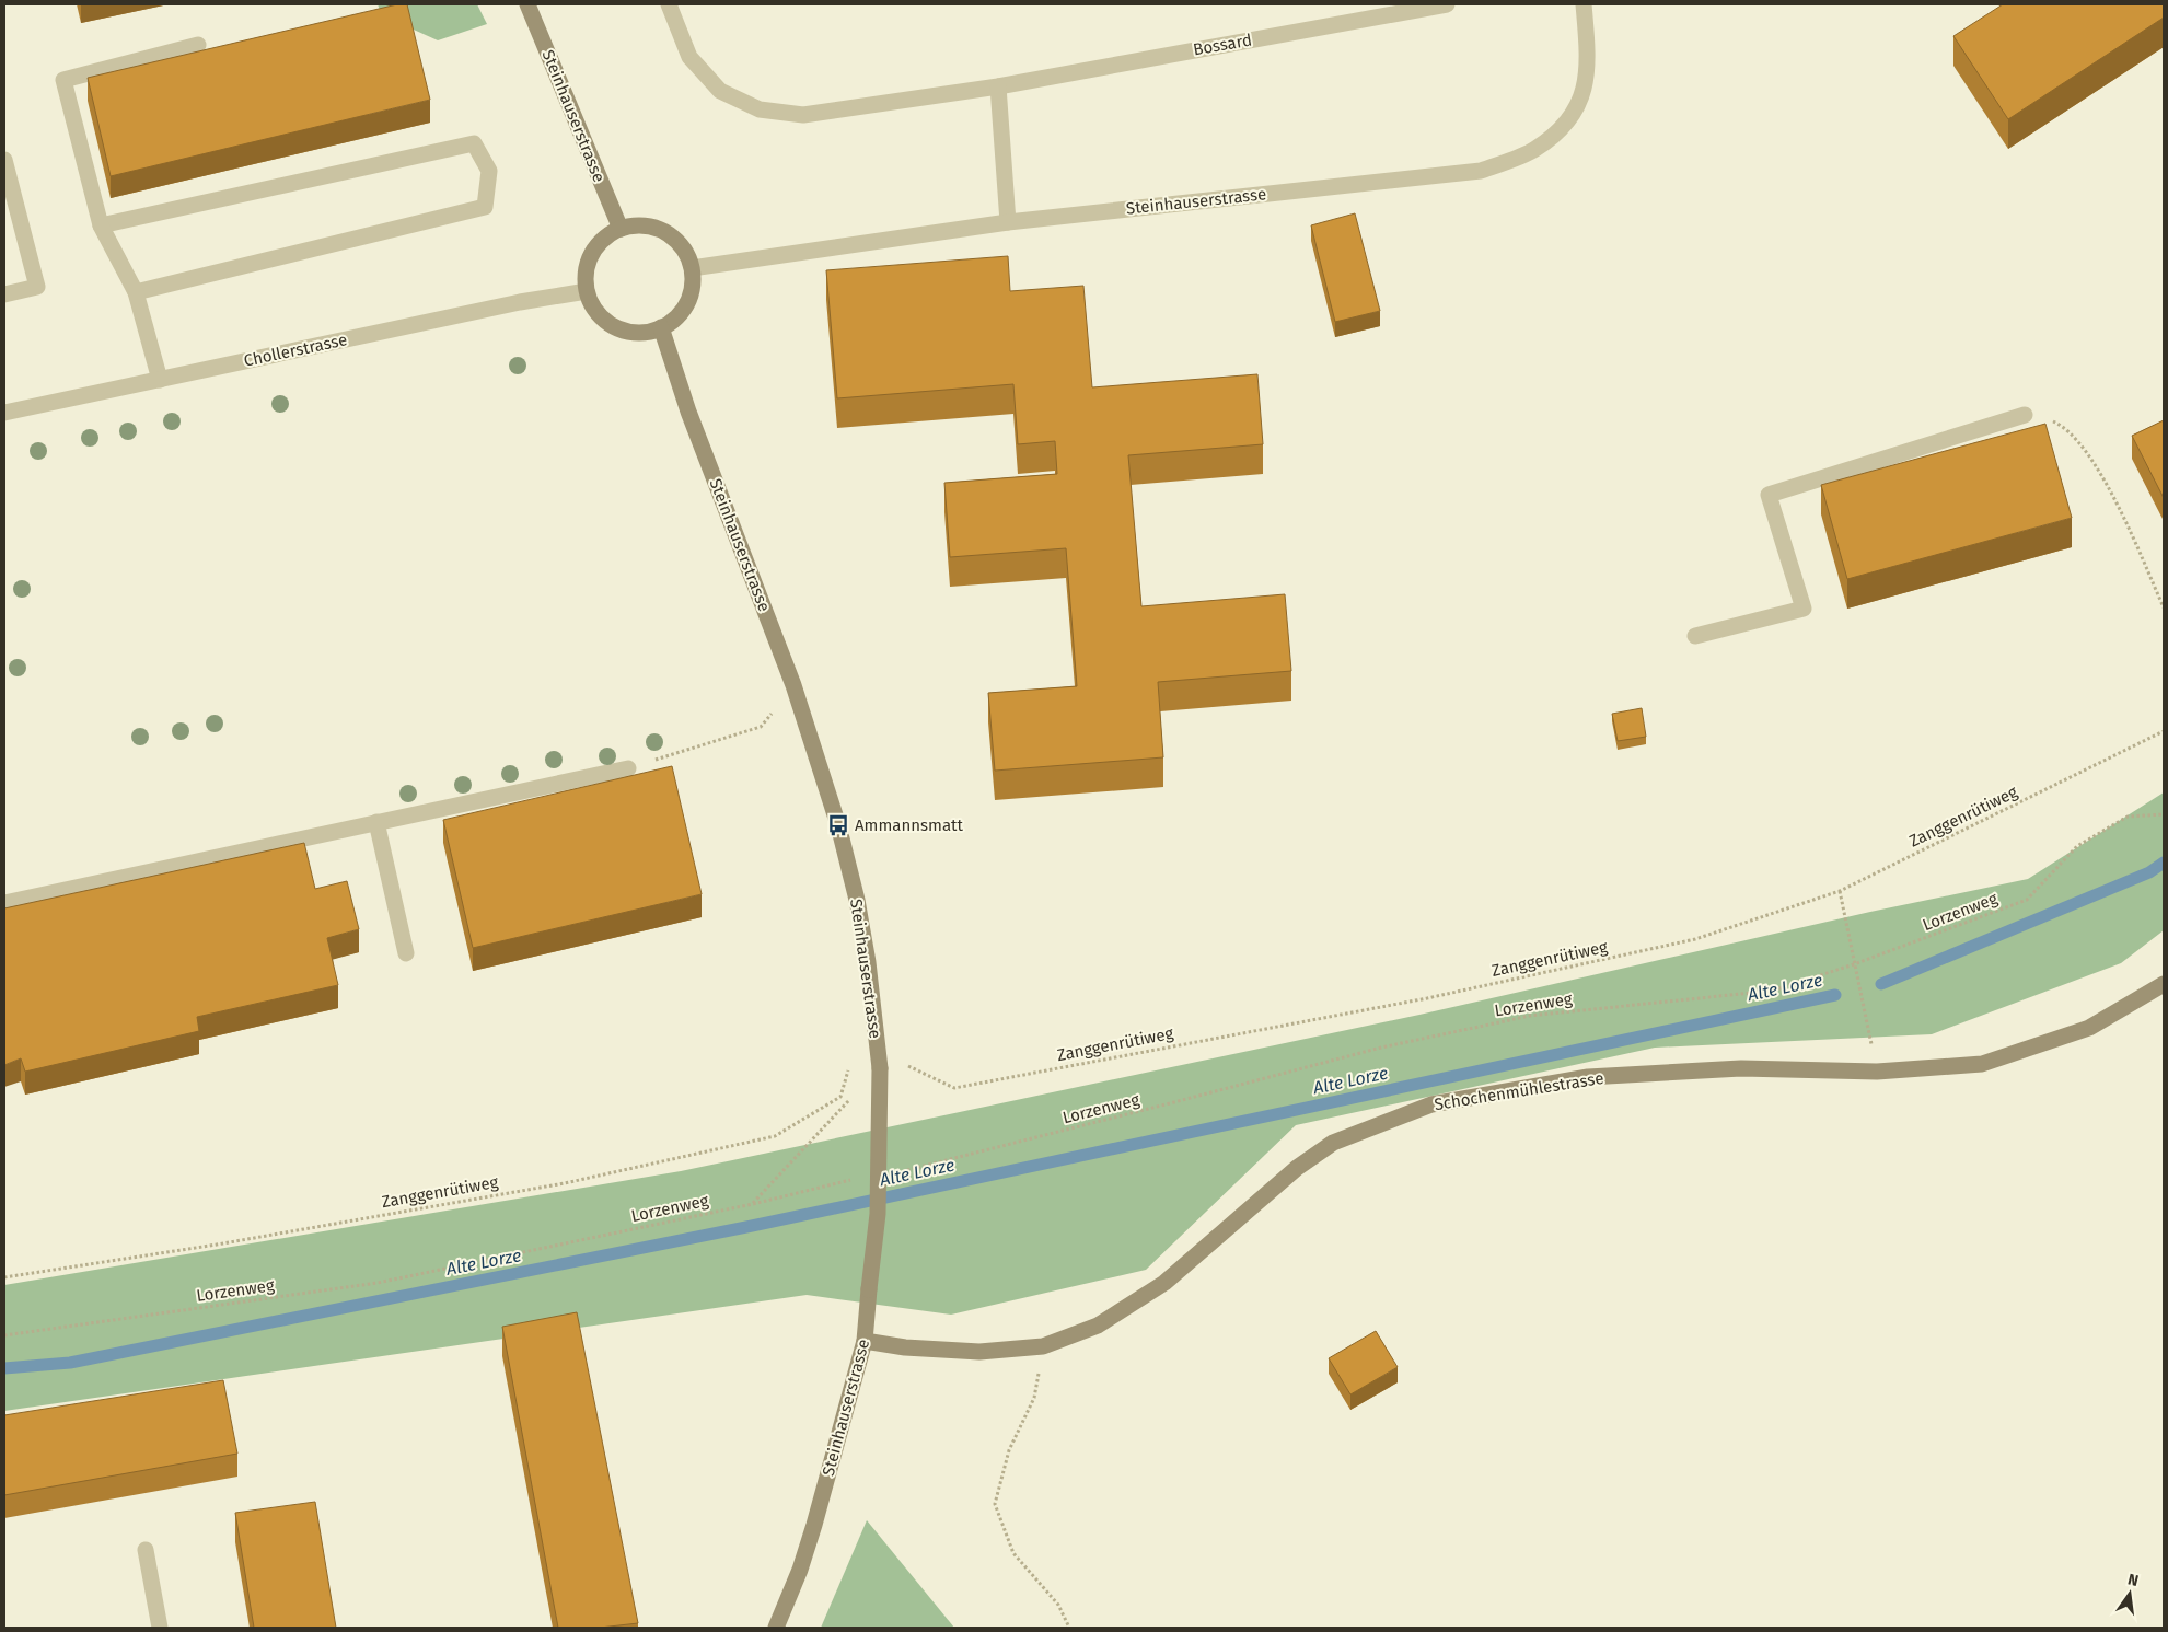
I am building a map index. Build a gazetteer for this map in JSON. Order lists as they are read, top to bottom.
{
  "streets": {
    "street": [
      "Bossard",
      "Steinhauserstrasse",
      "Chollerstrasse",
      "Schochenmühlestrasse"
    ],
    "path": ["Zanggenrütiweg", "Lorzenweg"]
  },
  "crossings": [
    ["Steinhauserstrasse", "Chollerstrasse"],
    ["Steinhauserstrasse", "Schochenmühlestrasse"]
  ],
  "water": ["Alte Lorze"],
  "places": {
    "bus stop": ["Ammannsmatt"]
  },
  "north": "top"
}
